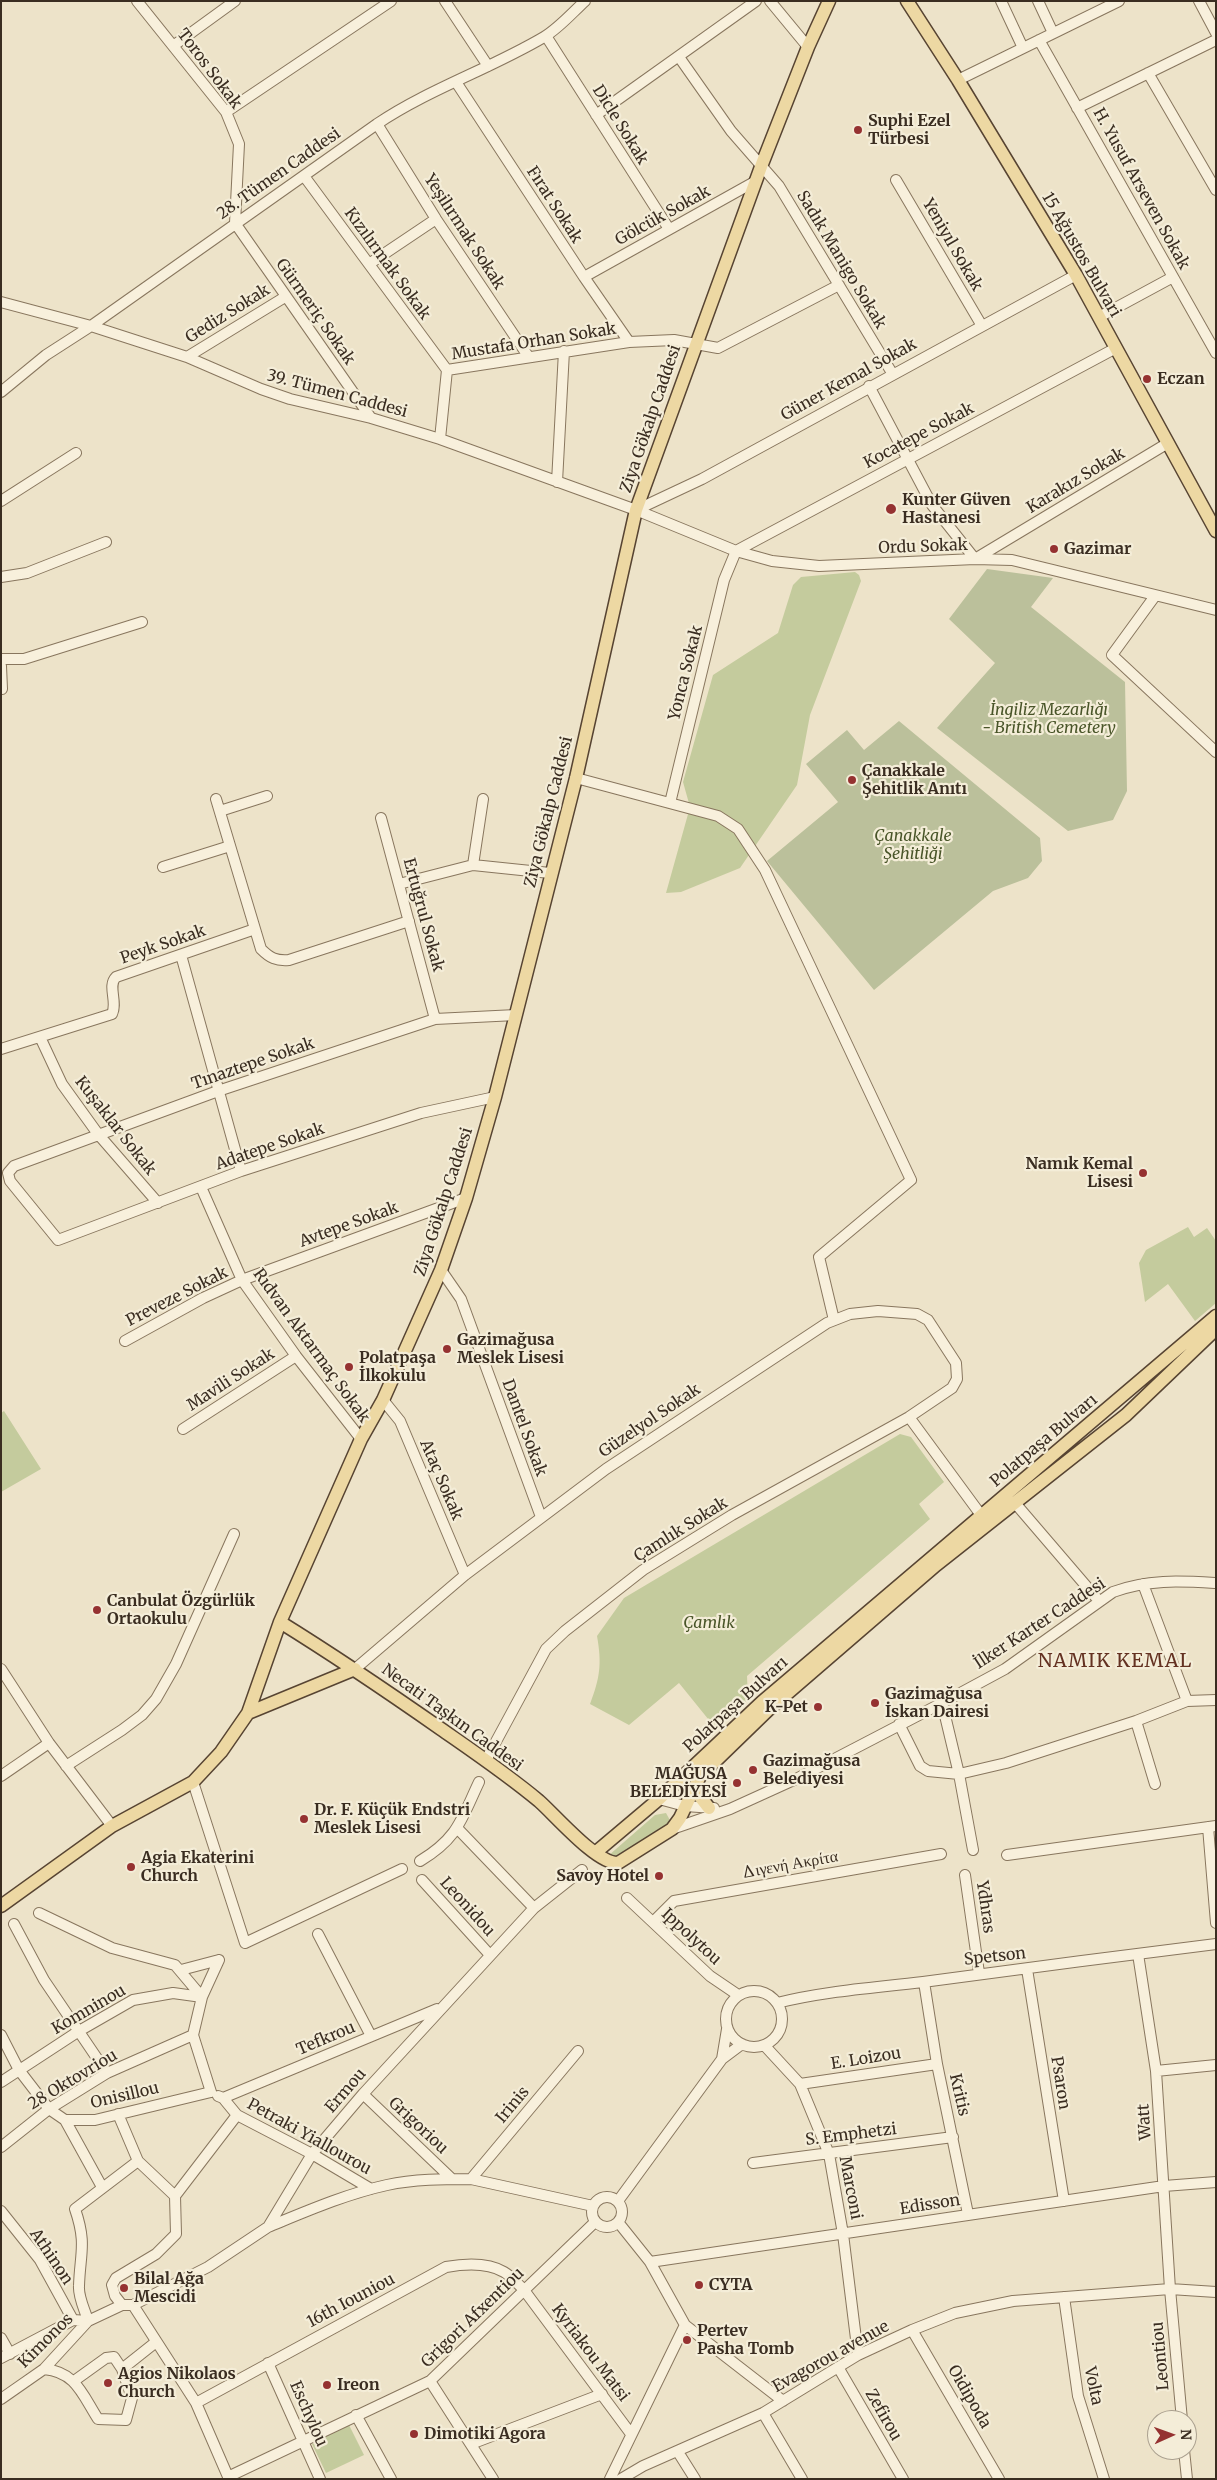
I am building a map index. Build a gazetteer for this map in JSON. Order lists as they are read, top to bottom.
{
  "streets": {
    "main road": [
      "15 Ağustos Bulvari",
      "Ziya Gökalp Caddesi",
      "Polatpaşa Bulvarı",
      "Necati Taşkın Caddesi"
    ],
    "street": [
      "Toros Sokak",
      "Dicle Sokak",
      "28. Tümen Caddesi",
      "H. Yusuf Arseven Sokak",
      "Fırat Sokak",
      "Gölcük Sokak",
      "Yeşilırmak Sokak",
      "Yeniyıl Sokak",
      "Sadık Manigo Sokak",
      "Kızılırmak Sokak",
      "Gürmeriç Sokak",
      "Gediz Sokak",
      "Mustafa Orhan Sokak",
      "Güner Kemal Sokak",
      "39. Tümen Caddesi",
      "Kocatepe Sokak",
      "Karakız Sokak",
      "Ordu Sokak",
      "Yonca Sokak",
      "Ertuğrul Sokak",
      "Peyk Sokak",
      "Tınaztepe Sokak",
      "Kuşaklar Sokak",
      "Adatepe Sokak",
      "Avtepe Sokak",
      "Preveze Sokak",
      "Rıdvan Aktarmaç Sokak",
      "Mavili Sokak",
      "Güzelyol Sokak",
      "Dantel Sokak",
      "Ataç Sokak",
      "Çamlık Sokak",
      "İlker Karter Caddesi",
      "Διγενή Ακρίτα",
      "Leonidou",
      "Ydhras",
      "Ippolytou",
      "Spetson",
      "Komninou",
      "Tefkrou",
      "E. Loizou",
      "28 Oktovriou",
      "Psaron",
      "Ermou",
      "Kritis",
      "Onisillou",
      "Irinis",
      "Watt",
      "Grigoriou",
      "S. Emphetzi",
      "Petraki Yiallourou",
      "Marconi",
      "Edisson",
      "Athinon",
      "16th Iouniou",
      "Grigori Afxentiou",
      "Kimonos",
      "Kyriakou Matsi",
      "Leontiou",
      "Evagorou avenue",
      "Volta",
      "Oidipoda",
      "Eschylou",
      "Zefirou"
    ]
  },
  "crossings": [
    ["Toros Sokak", "28. Tümen Caddesi"],
    ["Toros Sokak", "Gürmeriç Sokak"],
    ["Dicle Sokak", "28. Tümen Caddesi"],
    ["Dicle Sokak", "Gölcük Sokak"],
    ["28. Tümen Caddesi", "Fırat Sokak"],
    ["28. Tümen Caddesi", "Yeşilırmak Sokak"],
    ["28. Tümen Caddesi", "Kızılırmak Sokak"],
    ["28. Tümen Caddesi", "Gürmeriç Sokak"],
    ["28. Tümen Caddesi", "39. Tümen Caddesi"],
    ["Fırat Sokak", "Gölcük Sokak"],
    ["Fırat Sokak", "Mustafa Orhan Sokak"],
    ["Gölcük Sokak", "Ziya Gökalp Caddesi"],
    ["Yeşilırmak Sokak", "Mustafa Orhan Sokak"],
    ["Yeniyıl Sokak", "Güner Kemal Sokak"],
    ["15 Ağustos Bulvari", "Güner Kemal Sokak"],
    ["15 Ağustos Bulvari", "Kocatepe Sokak"],
    ["15 Ağustos Bulvari", "Karakız Sokak"],
    ["Sadık Manigo Sokak", "Mustafa Orhan Sokak"],
    ["Sadık Manigo Sokak", "Güner Kemal Sokak"],
    ["Sadık Manigo Sokak", "Ziya Gökalp Caddesi"],
    ["Kızılırmak Sokak", "Mustafa Orhan Sokak"],
    ["Gürmeriç Sokak", "Gediz Sokak"],
    ["Gürmeriç Sokak", "39. Tümen Caddesi"],
    ["Gediz Sokak", "39. Tümen Caddesi"],
    ["Mustafa Orhan Sokak", "39. Tümen Caddesi"],
    ["Mustafa Orhan Sokak", "Ziya Gökalp Caddesi"],
    ["Güner Kemal Sokak", "39. Tümen Caddesi"],
    ["Güner Kemal Sokak", "Ziya Gökalp Caddesi"],
    ["Güner Kemal Sokak", "Ordu Sokak"],
    ["39. Tümen Caddesi", "Ziya Gökalp Caddesi"],
    ["39. Tümen Caddesi", "Ordu Sokak"],
    ["Ziya Gökalp Caddesi", "Ordu Sokak"],
    ["Ziya Gökalp Caddesi", "Tınaztepe Sokak"],
    ["Ziya Gökalp Caddesi", "Adatepe Sokak"],
    ["Ziya Gökalp Caddesi", "Avtepe Sokak"],
    ["Ziya Gökalp Caddesi", "Rıdvan Aktarmaç Sokak"],
    ["Ziya Gökalp Caddesi", "Dantel Sokak"],
    ["Ziya Gökalp Caddesi", "Ataç Sokak"],
    ["Ziya Gökalp Caddesi", "Necati Taşkın Caddesi"],
    ["Kocatepe Sokak", "Ordu Sokak"],
    ["Kocatepe Sokak", "Yonca Sokak"],
    ["Karakız Sokak", "Ordu Sokak"],
    ["Ordu Sokak", "Yonca Sokak"],
    ["Ertuğrul Sokak", "Tınaztepe Sokak"],
    ["Peyk Sokak", "Kuşaklar Sokak"],
    ["Tınaztepe Sokak", "Kuşaklar Sokak"],
    ["Tınaztepe Sokak", "Adatepe Sokak"],
    ["Kuşaklar Sokak", "Adatepe Sokak"],
    ["Adatepe Sokak", "Rıdvan Aktarmaç Sokak"],
    ["Avtepe Sokak", "Preveze Sokak"],
    ["Avtepe Sokak", "Rıdvan Aktarmaç Sokak"],
    ["Preveze Sokak", "Rıdvan Aktarmaç Sokak"],
    ["Rıdvan Aktarmaç Sokak", "Mavili Sokak"],
    ["Güzelyol Sokak", "Dantel Sokak"],
    ["Güzelyol Sokak", "Ataç Sokak"],
    ["Güzelyol Sokak", "Çamlık Sokak"],
    ["Güzelyol Sokak", "Necati Taşkın Caddesi"],
    ["Polatpaşa Bulvarı", "İlker Karter Caddesi"],
    ["Polatpaşa Bulvarı", "Necati Taşkın Caddesi"],
    ["Çamlık Sokak", "Necati Taşkın Caddesi"],
    ["Διγενή Ακρίτα", "Ippolytou"],
    ["Leonidou", "Ermou"],
    ["Ydhras", "Spetson"],
    ["Ippolytou", "Spetson"],
    ["Ippolytou", "Marconi"],
    ["Spetson", "Psaron"],
    ["Spetson", "Kritis"],
    ["Spetson", "Watt"],
    ["Spetson", "Marconi"],
    ["Tefkrou", "Ermou"],
    ["Tefkrou", "Petraki Yiallourou"],
    ["E. Loizou", "Kritis"],
    ["E. Loizou", "Marconi"],
    ["Psaron", "Edisson"],
    ["Ermou", "Grigoriou"],
    ["Ermou", "Petraki Yiallourou"],
    ["Kritis", "S. Emphetzi"],
    ["Kritis", "Edisson"],
    ["Onisillou", "Petraki Yiallourou"],
    ["Watt", "Edisson"],
    ["Watt", "Leontiou"],
    ["Watt", "Evagorou avenue"],
    ["S. Emphetzi", "Marconi"],
    ["Marconi", "Edisson"],
    ["Marconi", "Evagorou avenue"],
    ["16th Iouniou", "Grigori Afxentiou"],
    ["16th Iouniou", "Kyriakou Matsi"],
    ["16th Iouniou", "Eschylou"],
    ["Grigori Afxentiou", "Kyriakou Matsi"],
    ["Grigori Afxentiou", "Eschylou"],
    ["Leontiou", "Evagorou avenue"],
    ["Evagorou avenue", "Volta"],
    ["Evagorou avenue", "Oidipoda"],
    ["Evagorou avenue", "Zefirou"]
  ],
  "districts": ["NAMIK KEMAL"],
  "parks": ["İngiliz Mezarlığı - British Cemetery", "Çanakkale Şehitliği", "Çamlık"],
  "places": [
    "Suphi Ezel Türbesi",
    "Eczan",
    "Kunter Güven Hastanesi",
    "Gazimar",
    "Çanakkale Şehitlik Anıtı",
    "Namık Kemal Lisesi",
    "Gazimağusa Meslek Lisesi",
    "Polatpaşa İlkokulu",
    "Canbulat Özgürlük Ortaokulu",
    "Gazimağusa İskan Dairesi",
    "K-Pet",
    "Gazimağusa Belediyesi",
    "MAĞUSA BELEDİYESİ",
    "Dr. F. Küçük Endstri Meslek Lisesi",
    "Agia Ekaterini Church",
    "Savoy Hotel",
    "CYTA",
    "Bilal Ağa Mescidi",
    "Pertev Pasha Tomb",
    "Agios Nikolaos Church",
    "Ireon",
    "Dimotiki Agora"
  ],
  "north": "right"
}
